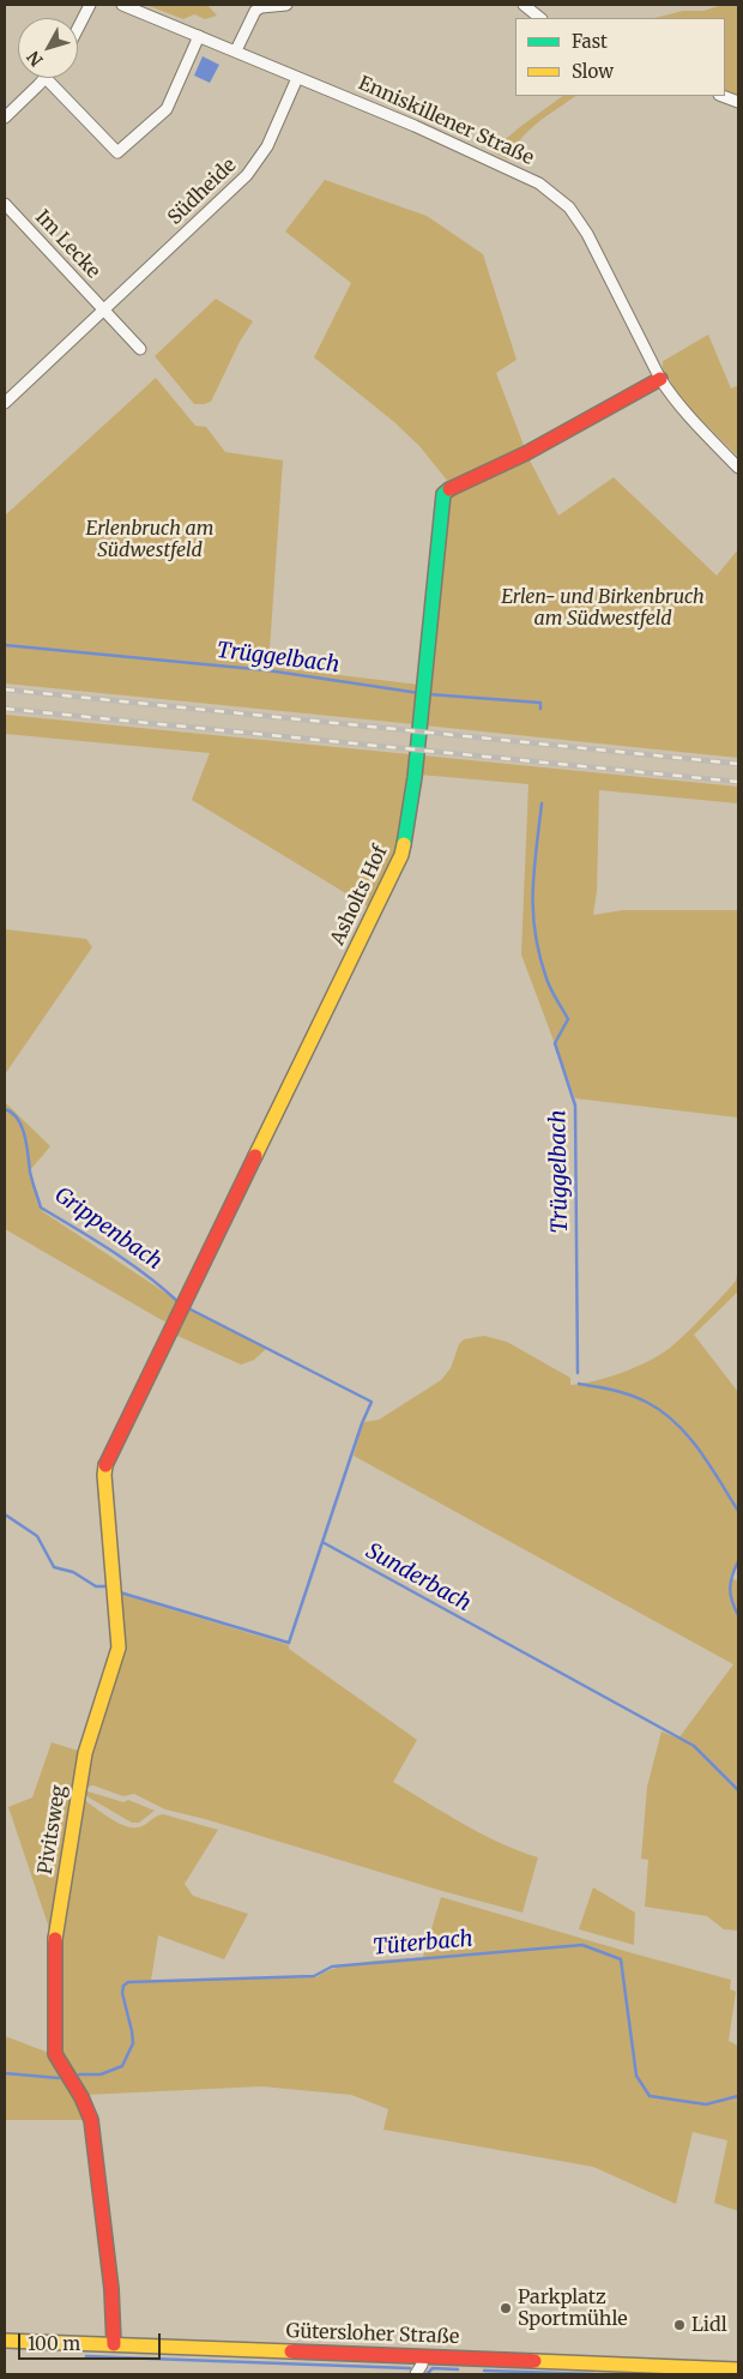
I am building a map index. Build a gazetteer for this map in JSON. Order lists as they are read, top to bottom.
{
  "streets": {
    "street": [
      "Enniskillener Straße",
      "Südheide",
      "Im Lecke",
      "Asholts Hof",
      "Pivitsweg",
      "Gütersloher Straße"
    ]
  },
  "crossings": [
    ["Enniskillener Straße", "Südheide"],
    ["Enniskillener Straße", "Asholts Hof"],
    ["Südheide", "Im Lecke"],
    ["Asholts Hof", "Pivitsweg"],
    ["Pivitsweg", "Gütersloher Straße"]
  ],
  "water": [
    "Trüggelbach",
    "Grippenbach",
    "Sunderbach",
    "Tüterbach"
  ],
  "parks": ["Erlenbruch am Südwestfeld", "Erlen- und Birkenbruch am Südwestfeld"],
  "places": ["Parkplatz Sportmühle", "Lidl"],
  "legend": ["Fast", "Slow"],
  "scale_bar": "100 m",
  "north": "bottom left"
}
